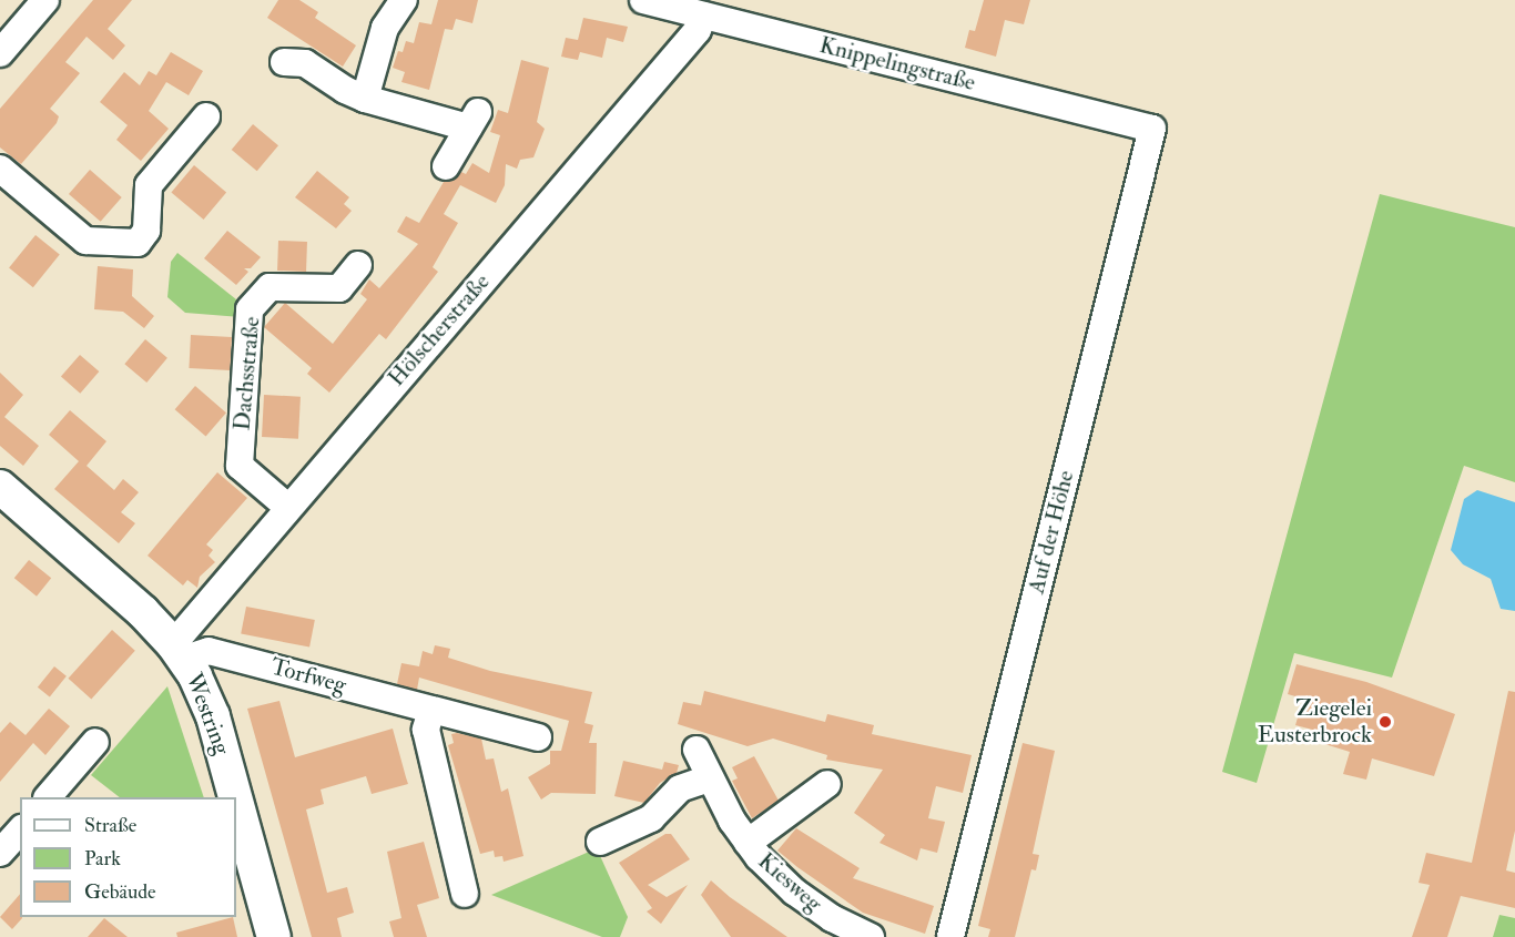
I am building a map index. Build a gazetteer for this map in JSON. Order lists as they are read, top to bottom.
{
  "streets": {
    "main road": ["Westring"],
    "street": [
      "Knippelingstraße",
      "Hölscherstraße",
      "Dachsstraße",
      "Auf der Höhe",
      "Torfweg",
      "Kiesweg"
    ]
  },
  "crossings": [
    ["Knippelingstraße", "Hölscherstraße"],
    ["Knippelingstraße", "Auf der Höhe"],
    ["Hölscherstraße", "Dachsstraße"],
    ["Hölscherstraße", "Torfweg"],
    ["Hölscherstraße", "Westring"],
    ["Torfweg", "Westring"]
  ],
  "places": ["Ziegelei Eusterbrock"],
  "legend": ["Straße", "Park", "Gebäude"]
}
